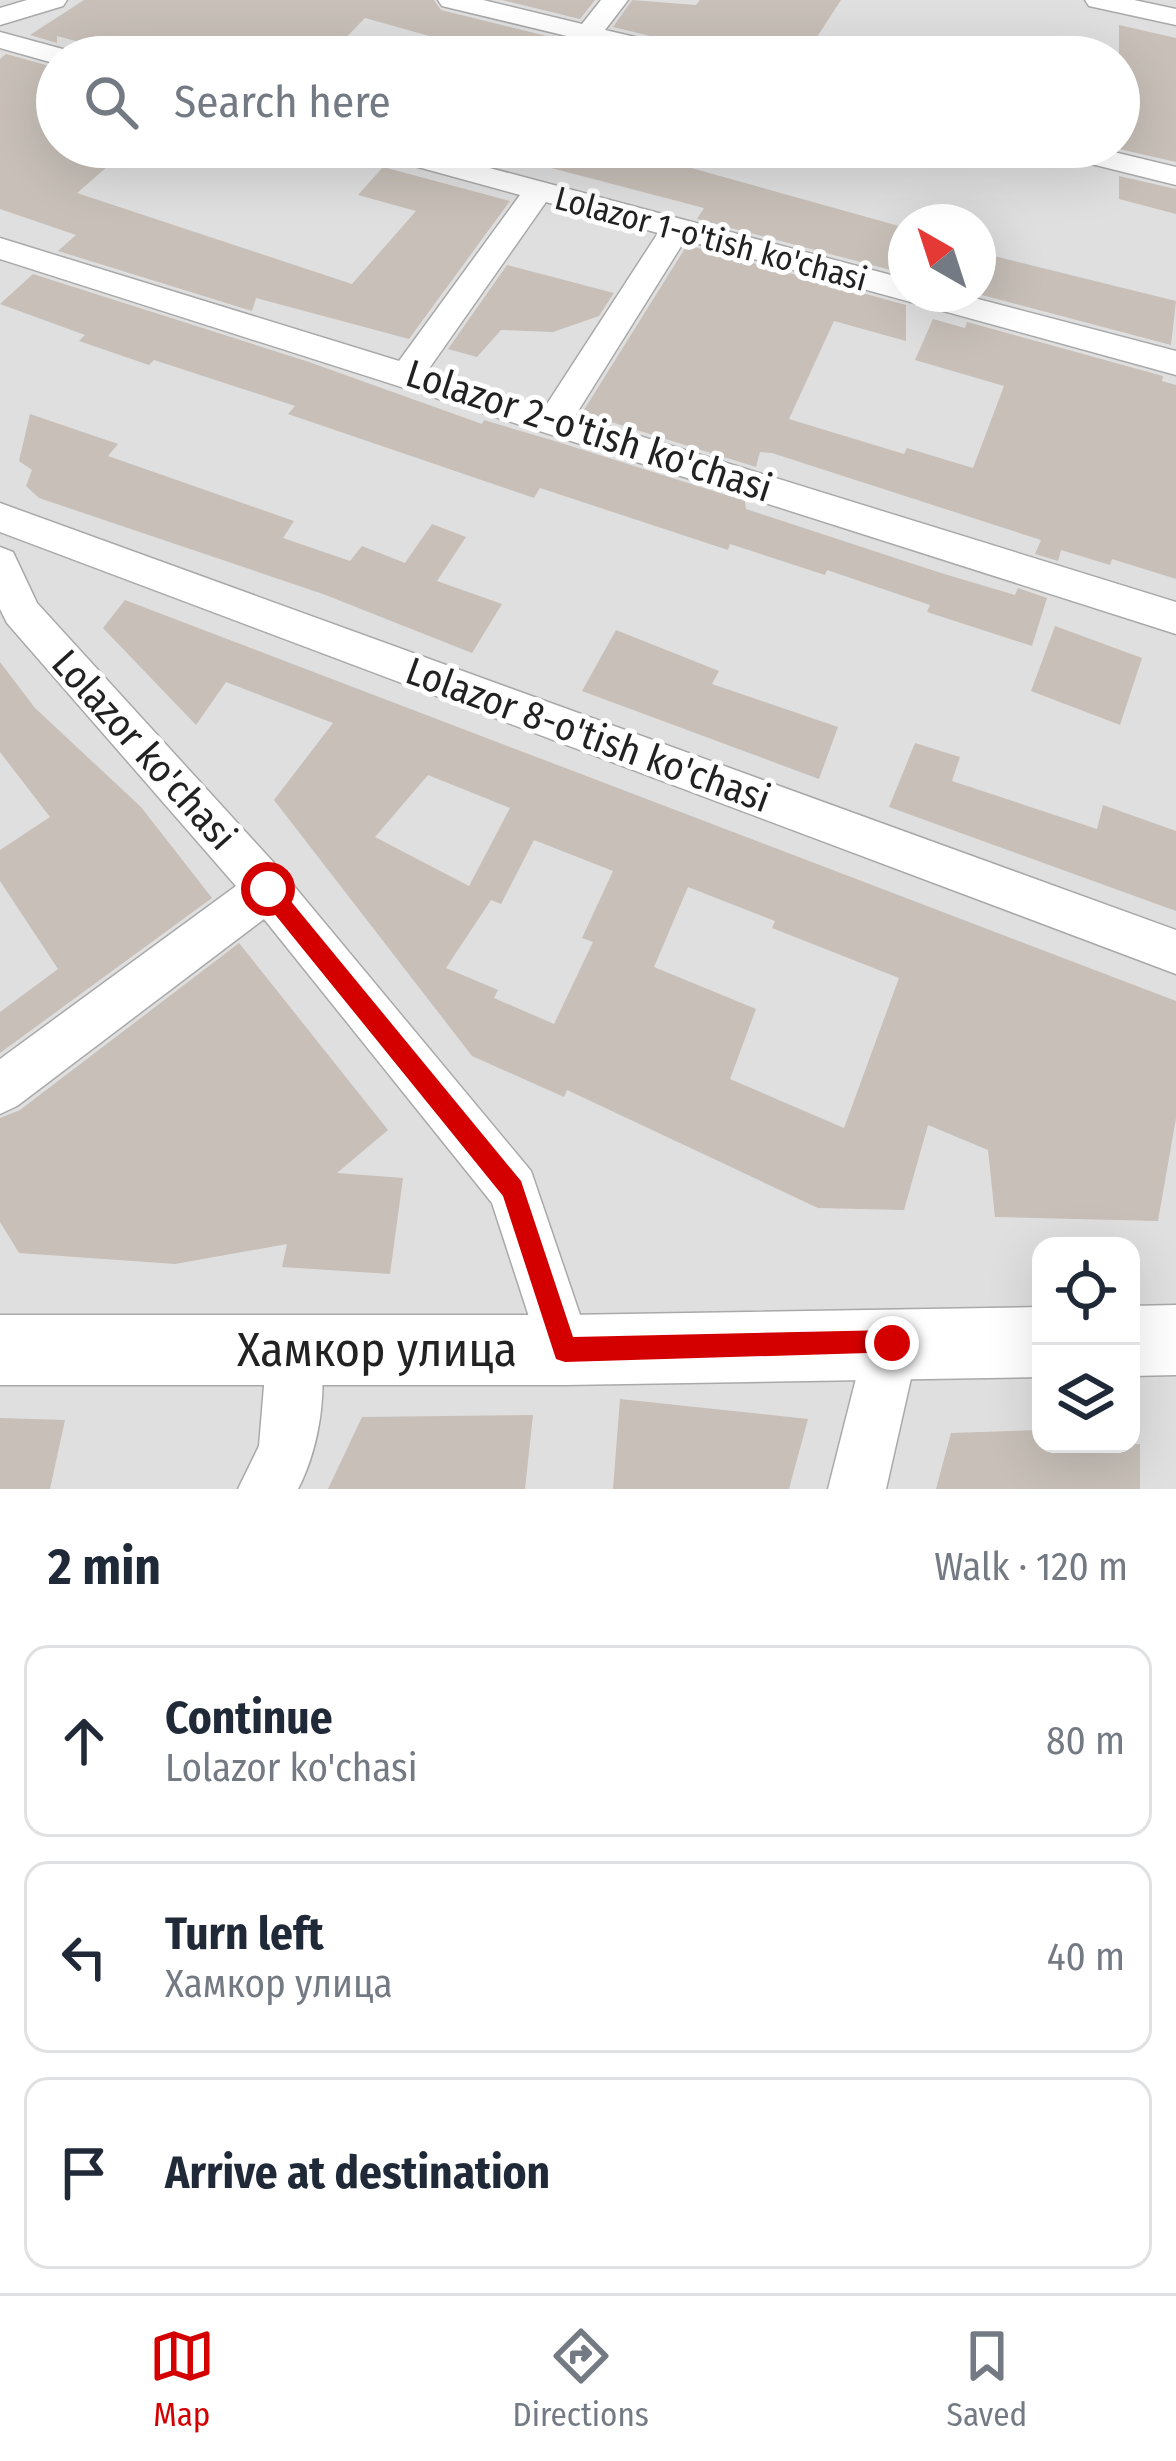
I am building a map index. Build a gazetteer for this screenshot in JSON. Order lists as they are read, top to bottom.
{
  "streets": {
    "street": [
      "Lolazor 1-o'tish ko'chasi",
      "Lolazor 2-o'tish ko'chasi",
      "Lolazor 8-o'tish ko'chasi",
      "Lolazor ko'chasi",
      "Хамкор улица"
    ]
  },
  "crossings": [
    ["Lolazor ko'chasi", "Хамкор улица"]
  ],
  "north": "top left",
  "page": {
    "search": "Search here",
    "heading": ["2 min", "Walk · 120 m"],
    "list": [
      ["Continue", "Lolazor ko'chasi", "80 m"],
      ["Turn left", "Хамкор улица", "40 m"],
      "Arrive at destination"
    ],
    "nav": ["Map", "Directions", "Saved"]
  }
}
